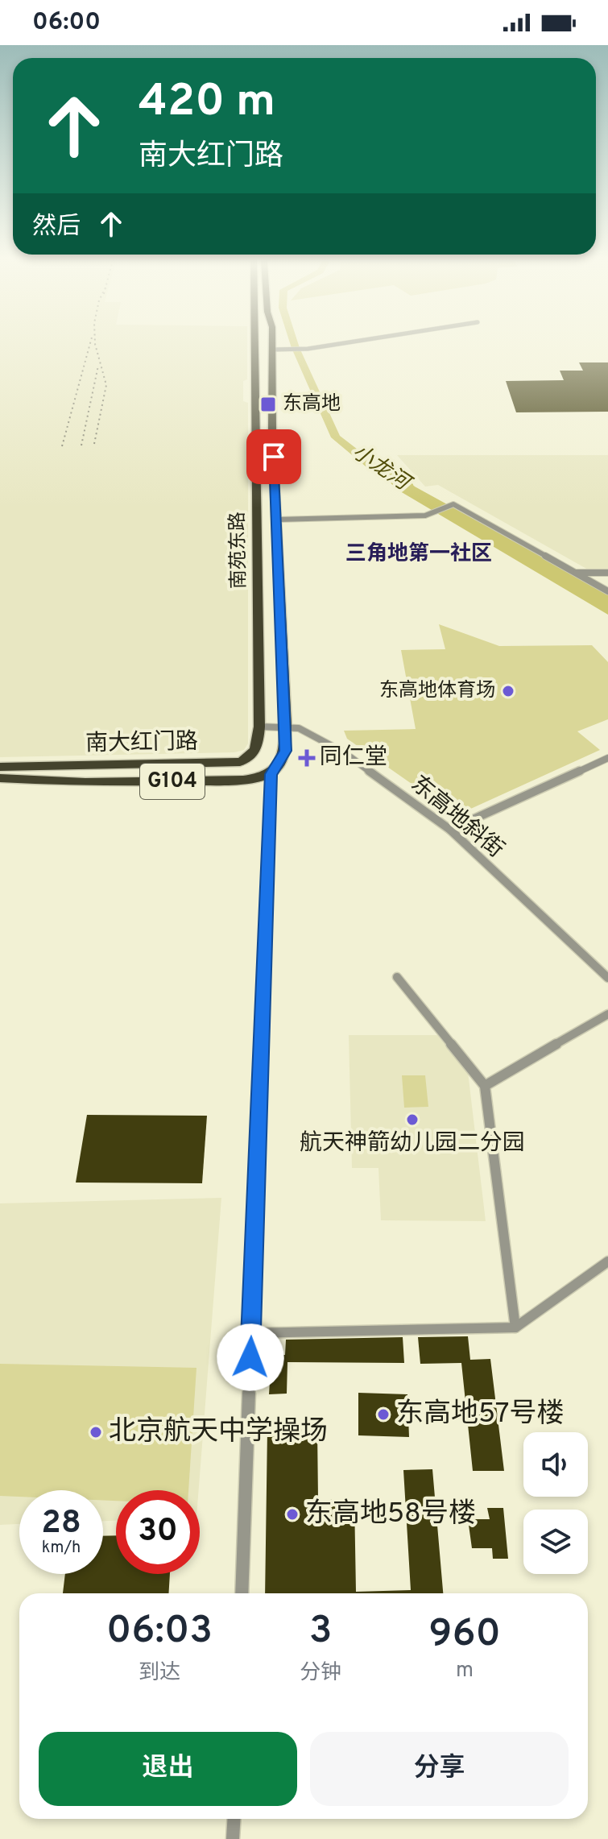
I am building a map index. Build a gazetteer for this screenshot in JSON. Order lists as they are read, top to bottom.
{
  "streets": {
    "highway": ["南苑东路", "南大红门路", "G104"],
    "street": ["东高地斜街"]
  },
  "crossings": [
    ["南苑东路", "南大红门路"],
    ["南苑东路", "东高地斜街"],
    ["南大红门路", "东高地斜街"]
  ],
  "districts": ["三角地第一社区"],
  "water": ["小龙河"],
  "places": {
    "transit": ["东高地"],
    "other": [
      "东高地体育场",
      "航天神箭幼儿园二分园",
      "东高地57号楼",
      "北京航天中学操场",
      "东高地58号楼"
    ],
    "health": ["同仁堂"]
  },
  "page": {
    "status": "06:00",
    "turn": ["420 m", "南大红门路"],
    "then": "然后",
    "speed": "28 km/h",
    "limit": "30",
    "eta": [
      "06:03",
      "到达",
      "3",
      "分钟",
      "960",
      "m"
    ],
    "buttons": ["退出", "分享"]
  }
}
